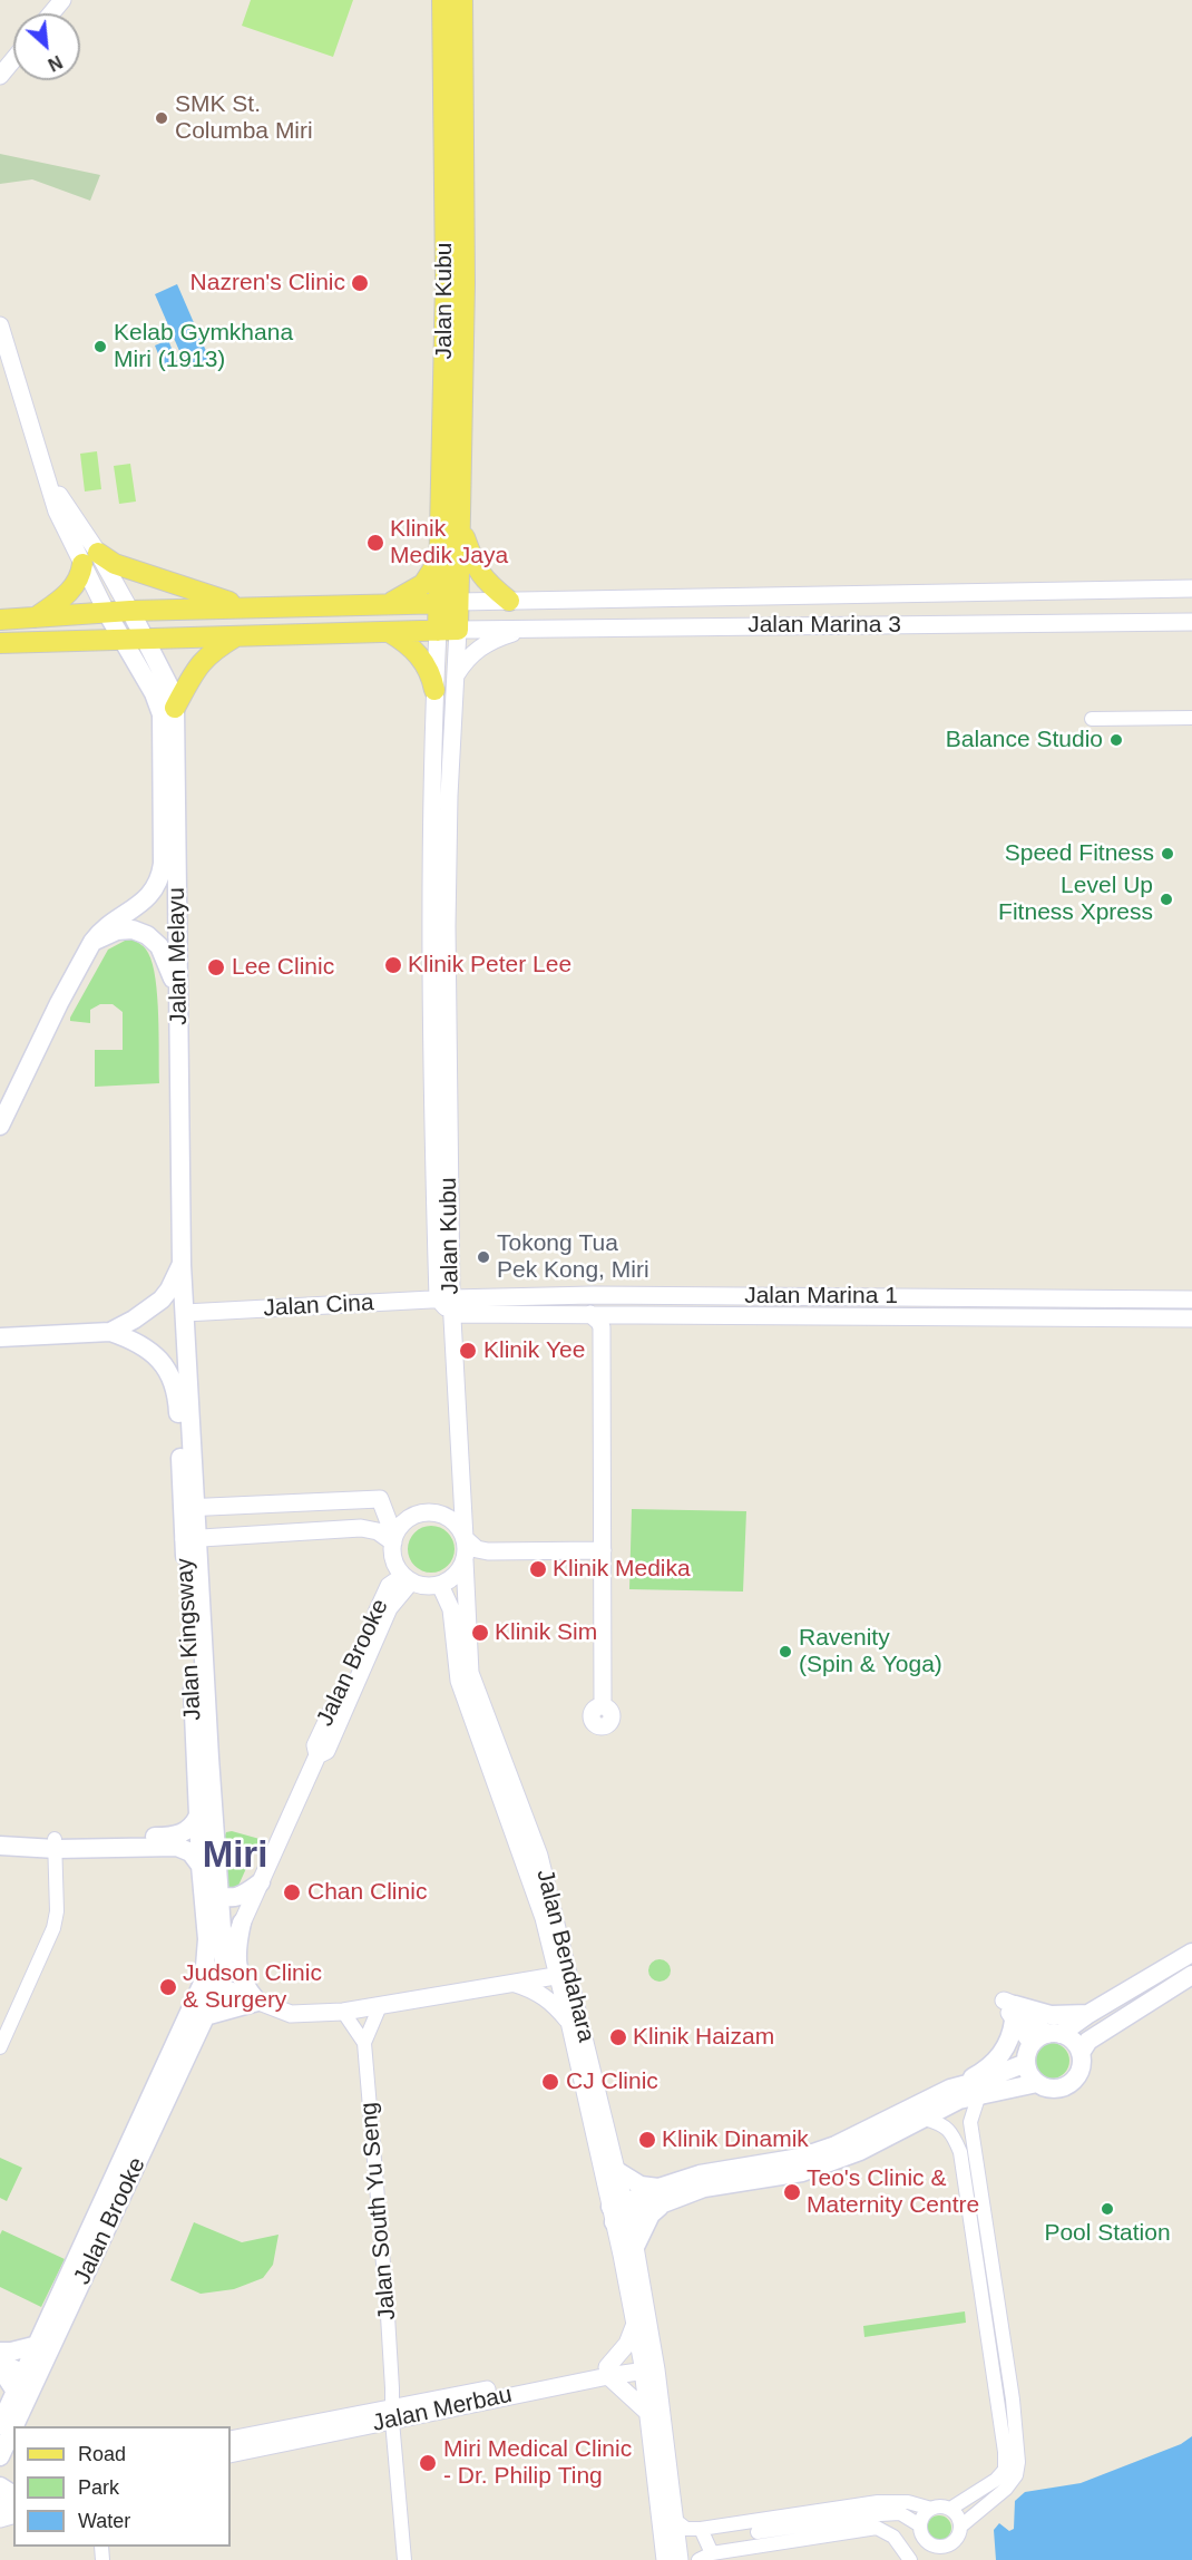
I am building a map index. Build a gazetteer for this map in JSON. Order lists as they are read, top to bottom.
{
  "streets": {
    "main road": [
      "Jalan Kubu",
      "Jalan Melayu",
      "Jalan Kingsway",
      "Jalan Brooke"
    ],
    "street": [
      "Jalan Marina 3",
      "Jalan Marina 1",
      "Jalan Cina",
      "Jalan Bendahara",
      "Jalan South Yu Seng",
      "Jalan Merbau"
    ]
  },
  "crossings": [
    ["Jalan Kubu", "Jalan Marina 3"],
    ["Jalan Kubu", "Jalan Marina 1"],
    ["Jalan Kubu", "Jalan Cina"],
    ["Jalan Melayu", "Jalan Cina"],
    ["Jalan Melayu", "Jalan Kingsway"],
    ["Jalan Marina 1", "Jalan Cina"],
    ["Jalan Cina", "Jalan Kingsway"],
    ["Jalan Kingsway", "Jalan Brooke"],
    ["Jalan Brooke", "Jalan Bendahara"],
    ["Jalan Bendahara", "Jalan Merbau"],
    ["Jalan South Yu Seng", "Jalan Merbau"]
  ],
  "districts": ["Miri"],
  "places": [
    "SMK St. Columba Miri",
    "Nazren's Clinic",
    "Kelab Gymkhana Miri (1913)",
    "Klinik Medik Jaya",
    "Balance Studio",
    "Speed Fitness",
    "Level Up Fitness Xpress",
    "Klinik Peter Lee",
    "Lee Clinic",
    "Tokong Tua Pek Kong, Miri",
    "Klinik Yee",
    "Klinik Medika",
    "Klinik Sim",
    "Ravenity (Spin & Yoga)",
    "Chan Clinic",
    "Judson Clinic & Surgery",
    "Klinik Haizam",
    "CJ Clinic",
    "Klinik Dinamik",
    "Teo's Clinic & Maternity Centre",
    "Pool Station",
    "Miri Medical Clinic - Dr. Philip Ting"
  ],
  "legend": ["Road", "Park", "Water"],
  "north": "bottom right"
}
